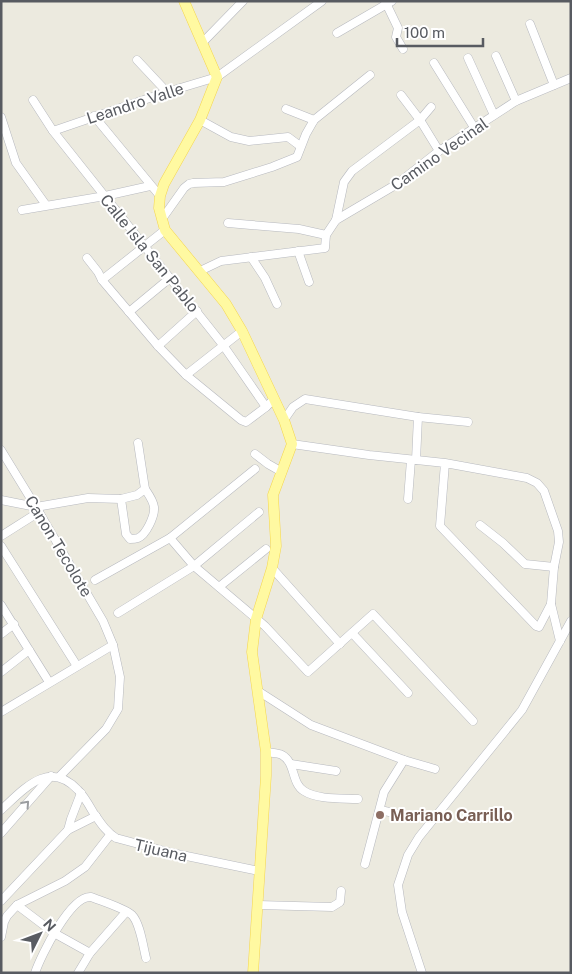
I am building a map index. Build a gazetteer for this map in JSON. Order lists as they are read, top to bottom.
{
  "streets": {
    "street": [
      "Leandro Valle",
      "Camino Vecinal",
      "Calle Isla San Pablo",
      "Canon Tecolote",
      "Tijuana"
    ]
  },
  "crossings": [
    ["Leandro Valle", "Calle Isla San Pablo"]
  ],
  "places": ["Mariano Carrillo"],
  "scale_bar": "100 m",
  "north": "top right"
}
